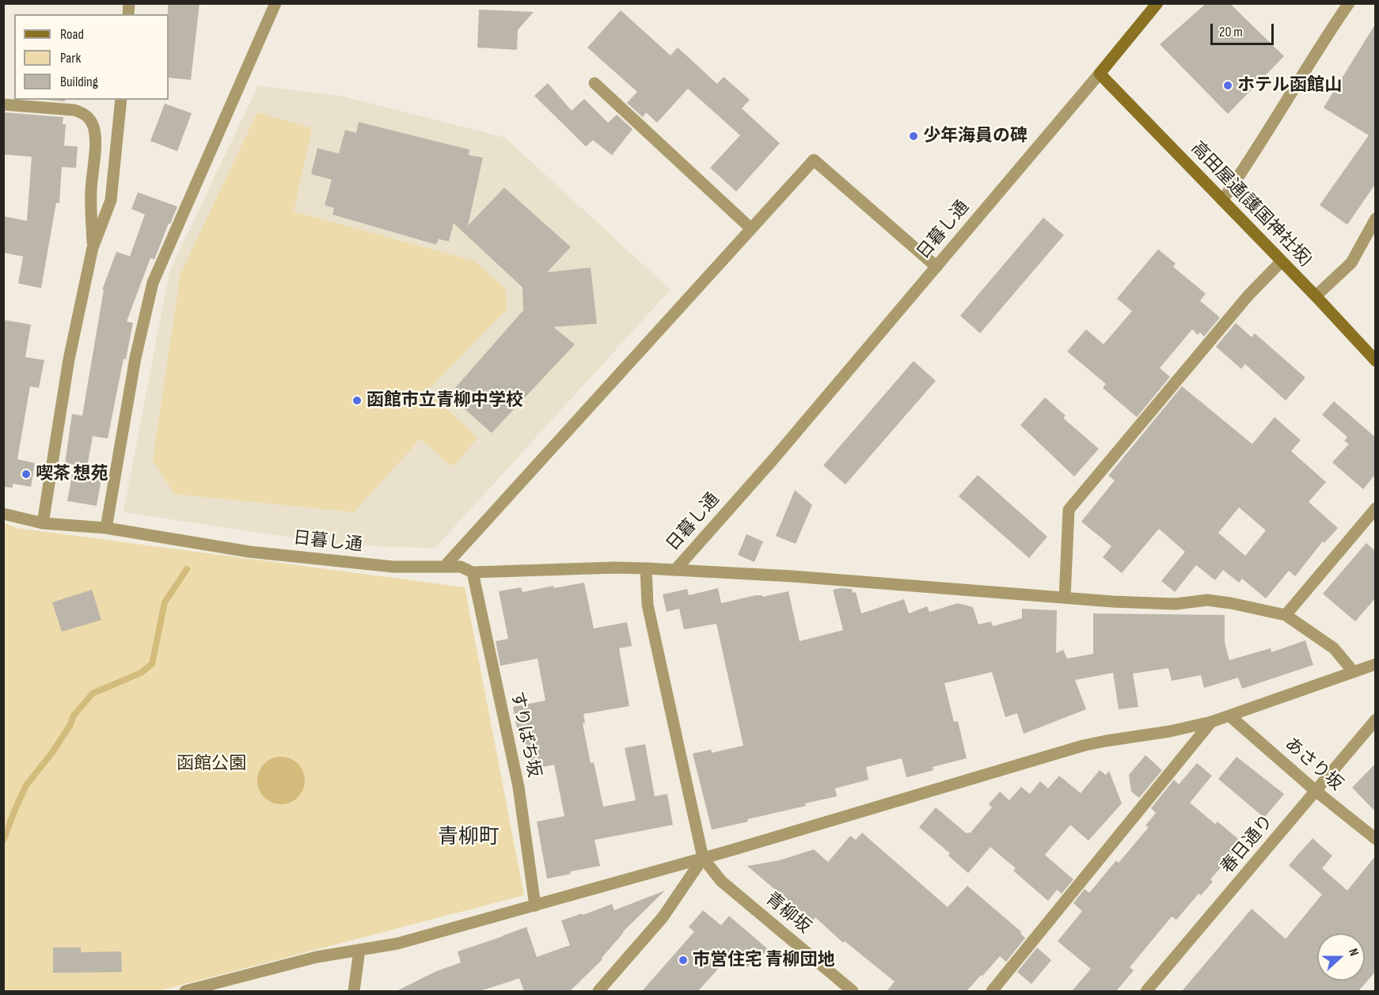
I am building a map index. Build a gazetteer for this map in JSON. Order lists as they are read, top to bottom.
{
  "streets": {
    "main road": ["高田屋通(護国神社坂)", "日暮し通"],
    "street": [
      "すりばち坂",
      "あさり坂",
      "春日通り",
      "青柳坂"
    ]
  },
  "crossings": [
    ["高田屋通(護国神社坂)", "日暮し通"],
    ["日暮し通", "すりばち坂"],
    ["あさり坂", "春日通り"]
  ],
  "districts": ["青柳町"],
  "parks": ["函館公園"],
  "places": [
    "ホテル函館山",
    "少年海員の碑",
    "函館市立青柳中学校",
    "喫茶 想苑",
    "市営住宅 青柳団地"
  ],
  "legend": ["Road", "Park", "Building"],
  "scale_bar": "20 m",
  "north": "right"
}
